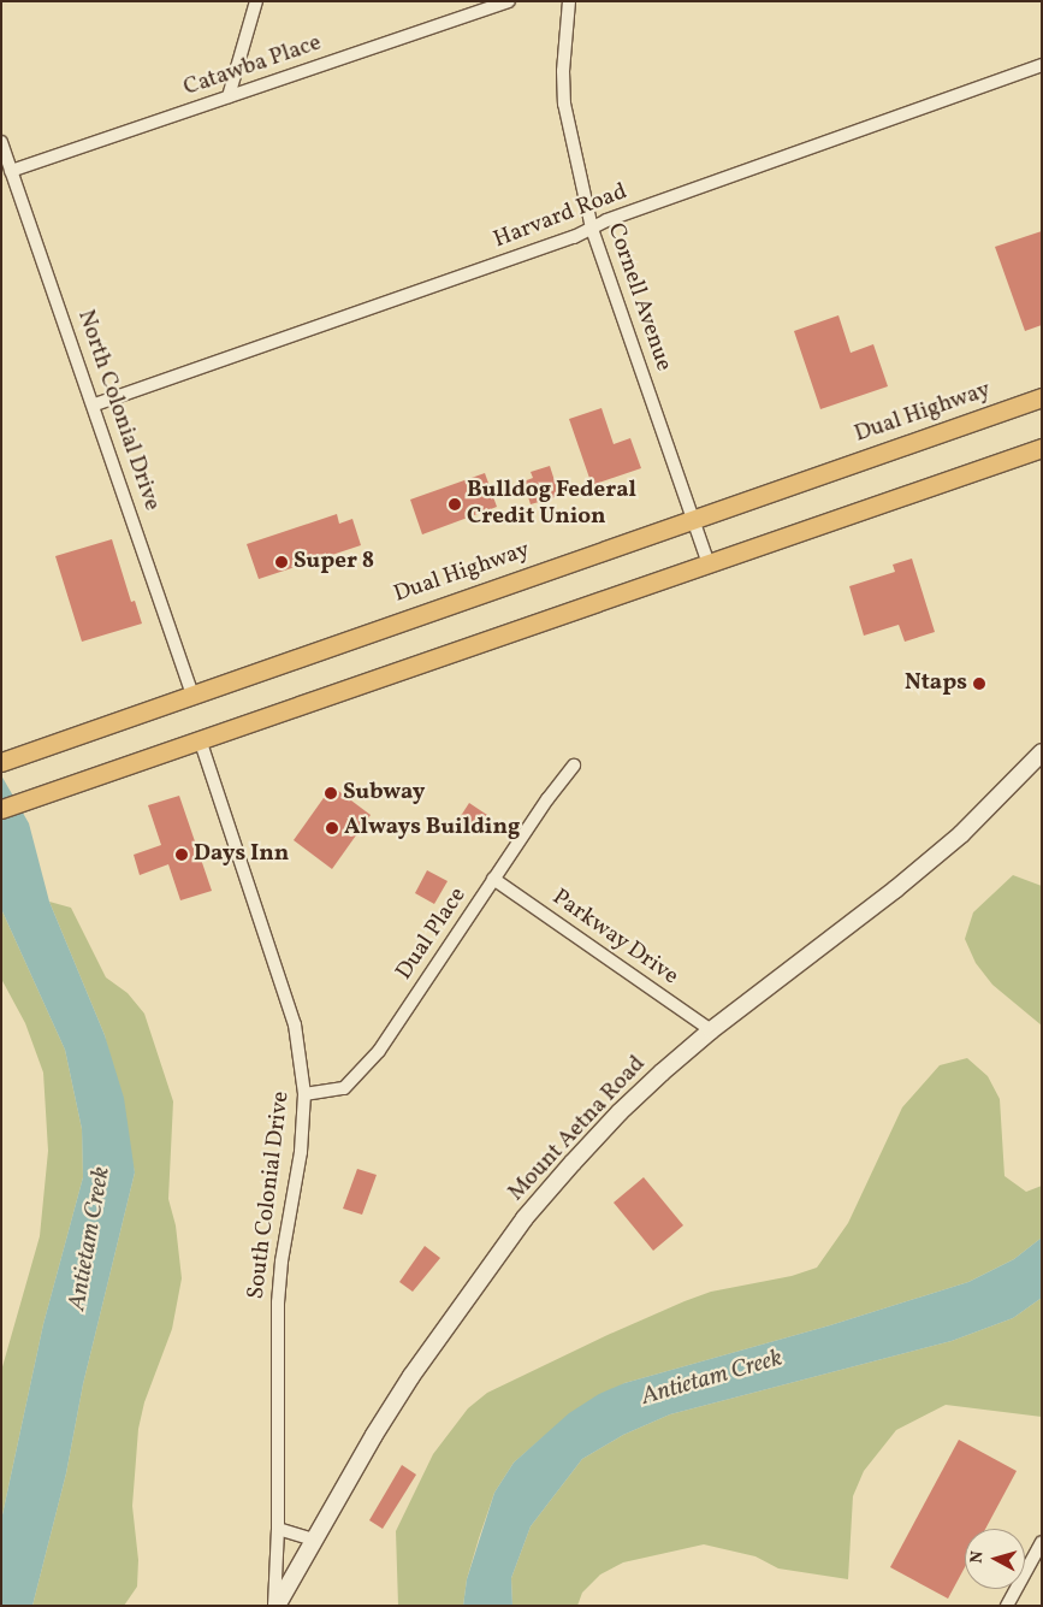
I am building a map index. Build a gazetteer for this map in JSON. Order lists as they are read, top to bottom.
{
  "streets": {
    "main road": ["Dual Highway"],
    "street": [
      "Catawba Place",
      "Harvard Road",
      "Cornell Avenue",
      "North Colonial Drive",
      "Dual Place",
      "Parkway Drive",
      "Mount Aetna Road",
      "South Colonial Drive"
    ]
  },
  "crossings": [
    ["Catawba Place", "North Colonial Drive"],
    ["Harvard Road", "Cornell Avenue"],
    ["Harvard Road", "North Colonial Drive"],
    ["Cornell Avenue", "Dual Highway"],
    ["North Colonial Drive", "Dual Highway"],
    ["Dual Place", "Parkway Drive"],
    ["Dual Place", "South Colonial Drive"],
    ["Parkway Drive", "Mount Aetna Road"],
    ["Mount Aetna Road", "South Colonial Drive"]
  ],
  "water": ["Antietam Creek"],
  "places": [
    "Bulldog Federal Credit Union",
    "Super 8",
    "Ntaps",
    "Subway",
    "Always Building",
    "Days Inn"
  ],
  "north": "left"
}
